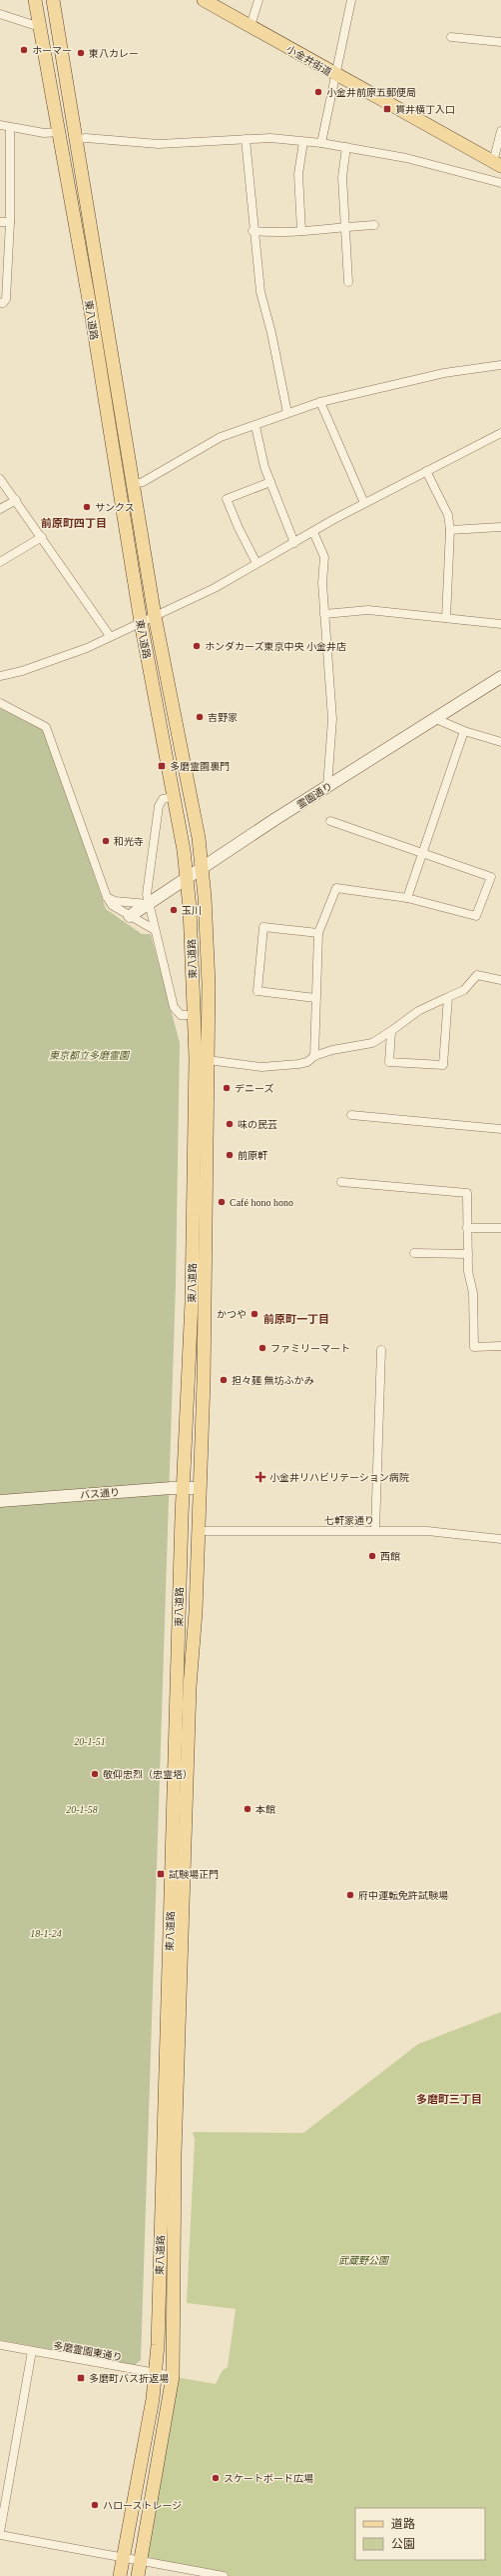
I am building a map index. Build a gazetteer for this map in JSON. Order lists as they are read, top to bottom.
{
  "streets": {
    "main road": ["小金井街道", "東八道路"],
    "street": [
      "霊園通り",
      "バス通り",
      "七軒家通り",
      "多磨霊園東通り"
    ]
  },
  "crossings": [
    ["東八道路", "霊園通り"],
    ["東八道路", "バス通り"],
    ["東八道路", "七軒家通り"],
    ["東八道路", "多磨霊園東通り"]
  ],
  "districts": ["前原町四丁目", "前原町一丁目", "多磨町三丁目"],
  "parks": [
    "東京都立多磨霊園",
    "20-1-51",
    "20-1-58",
    "18-1-24",
    "武蔵野公園"
  ],
  "places": {
    "other": [
      "ホーマー",
      "東八カレー",
      "小金井前原五郵便局",
      "サンクス",
      "ホンダカーズ東京中央 小金井店",
      "吉野家",
      "和光寺",
      "玉川",
      "デニーズ",
      "味の民芸",
      "前原軒",
      "Café hono hono",
      "かつや",
      "ファミリーマート",
      "担々麺 無坊ふかみ",
      "西館",
      "敬仰忠烈（忠霊塔）",
      "本館",
      "府中運転免許試験場",
      "スケートボード広場",
      "ハローストレージ"
    ],
    "transit": [
      "貫井横丁入口",
      "多磨霊園裏門",
      "試験場正門",
      "多磨町バス折返場"
    ],
    "health": ["小金井リハビリテーション病院"]
  },
  "legend": ["道路", "公園"]
}
